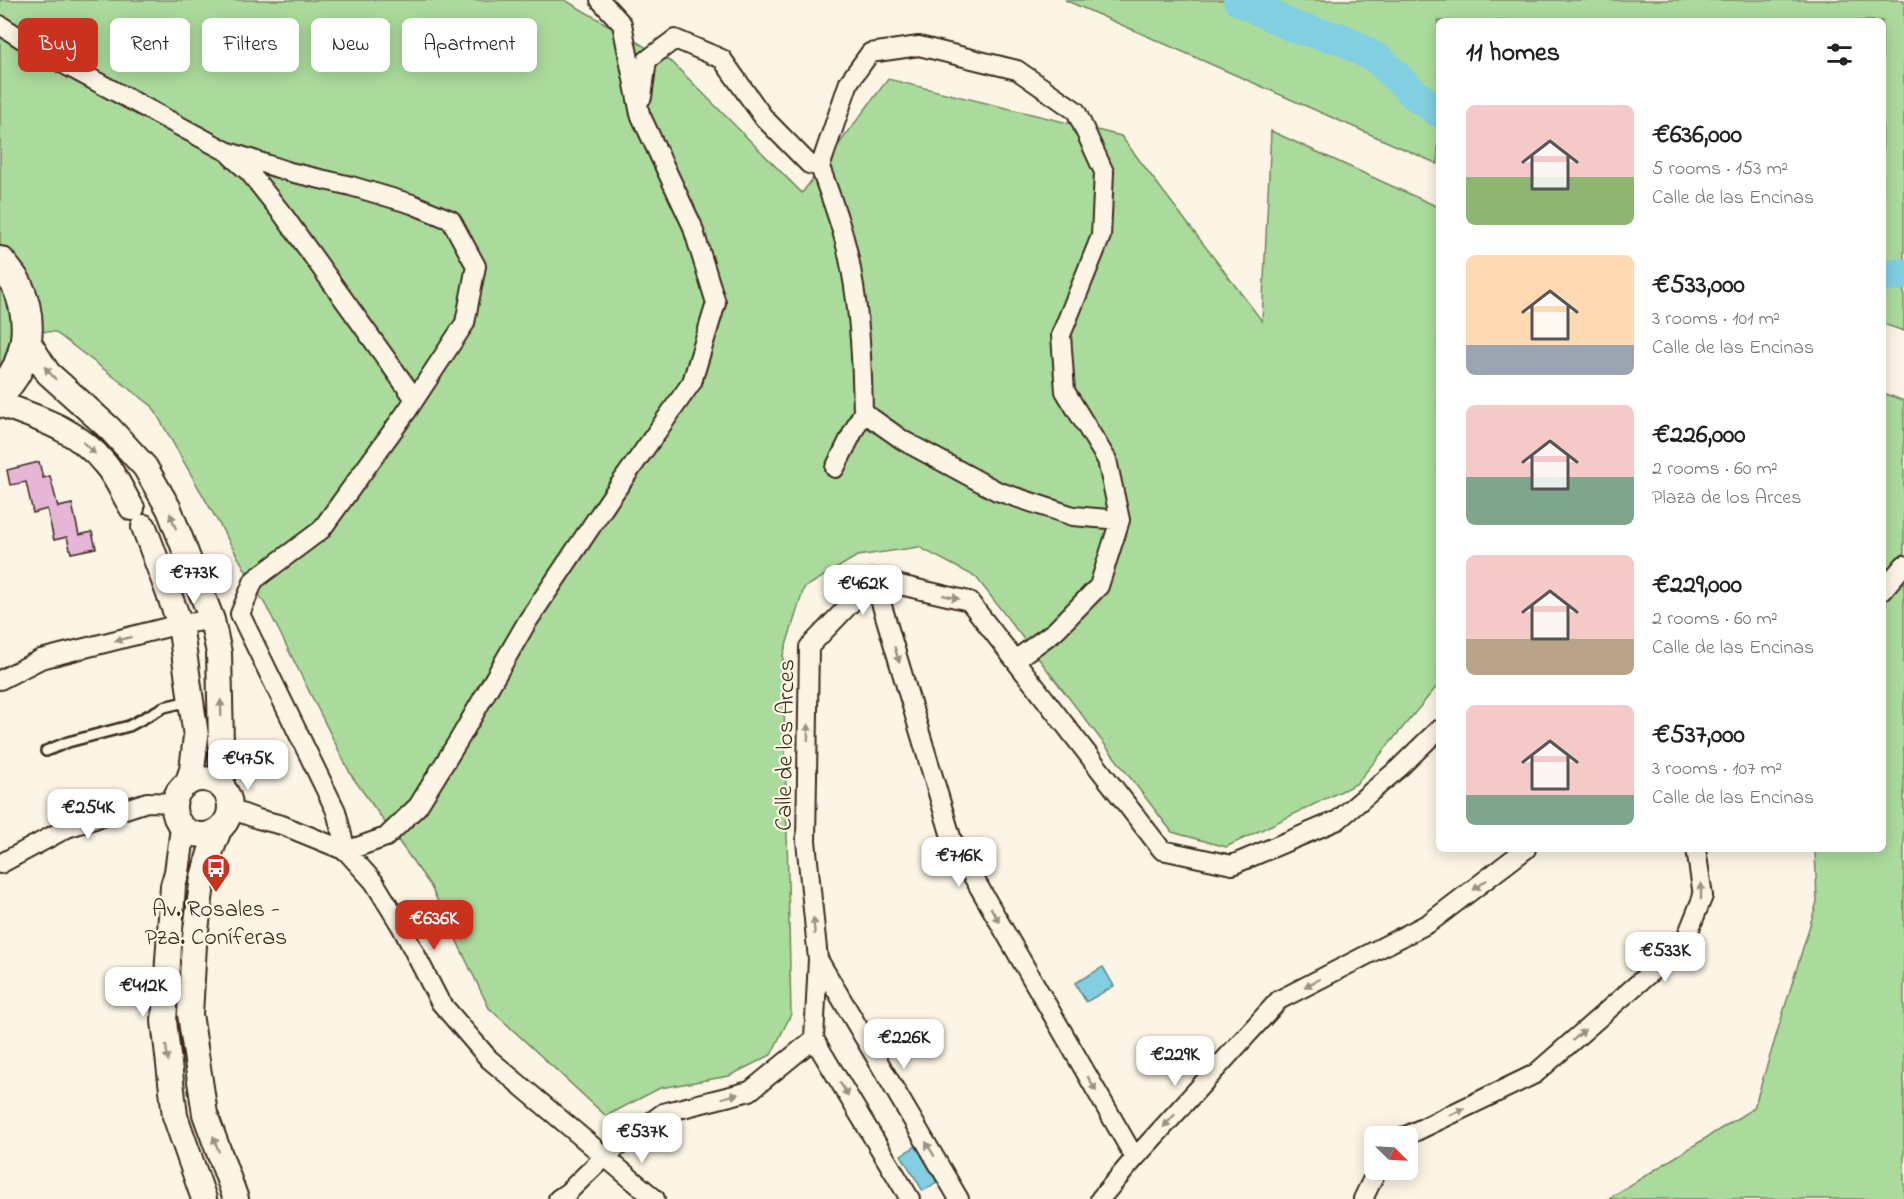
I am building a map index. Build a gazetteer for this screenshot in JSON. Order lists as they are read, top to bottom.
{
  "streets": {
    "street": ["Calle de los Arces"]
  },
  "one_way": ["Calle de los Arces"],
  "places": {
    "bus stop": ["Av. Rosales - Pza. Coníferas"]
  },
  "north": "bottom right",
  "page": {
    "chip": [
      "Buy",
      "Rent",
      "Filters",
      "New",
      "Apartment"
    ],
    "heading": "11 homes",
    "list": [
      {
        "name": "€636,000",
        "note": "5 rooms · 153 m² · Calle de las Encinas"
      },
      {
        "name": "€533,000",
        "note": "3 rooms · 101 m² · Calle de las Encinas"
      },
      {
        "name": "€226,000",
        "note": "2 rooms · 60 m² · Plaza de los Arces"
      },
      {
        "name": "€229,000",
        "note": "2 rooms · 60 m² · Calle de las Encinas"
      },
      {
        "name": "€537,000",
        "note": "3 rooms · 107 m² · Calle de las Encinas"
      }
    ],
    "price": [
      "€773K",
      "€462K",
      "€475K",
      "€254K",
      "€716K",
      "€636K",
      "€533K",
      "€412K",
      "€226K",
      "€229K",
      "€537K"
    ]
  }
}
